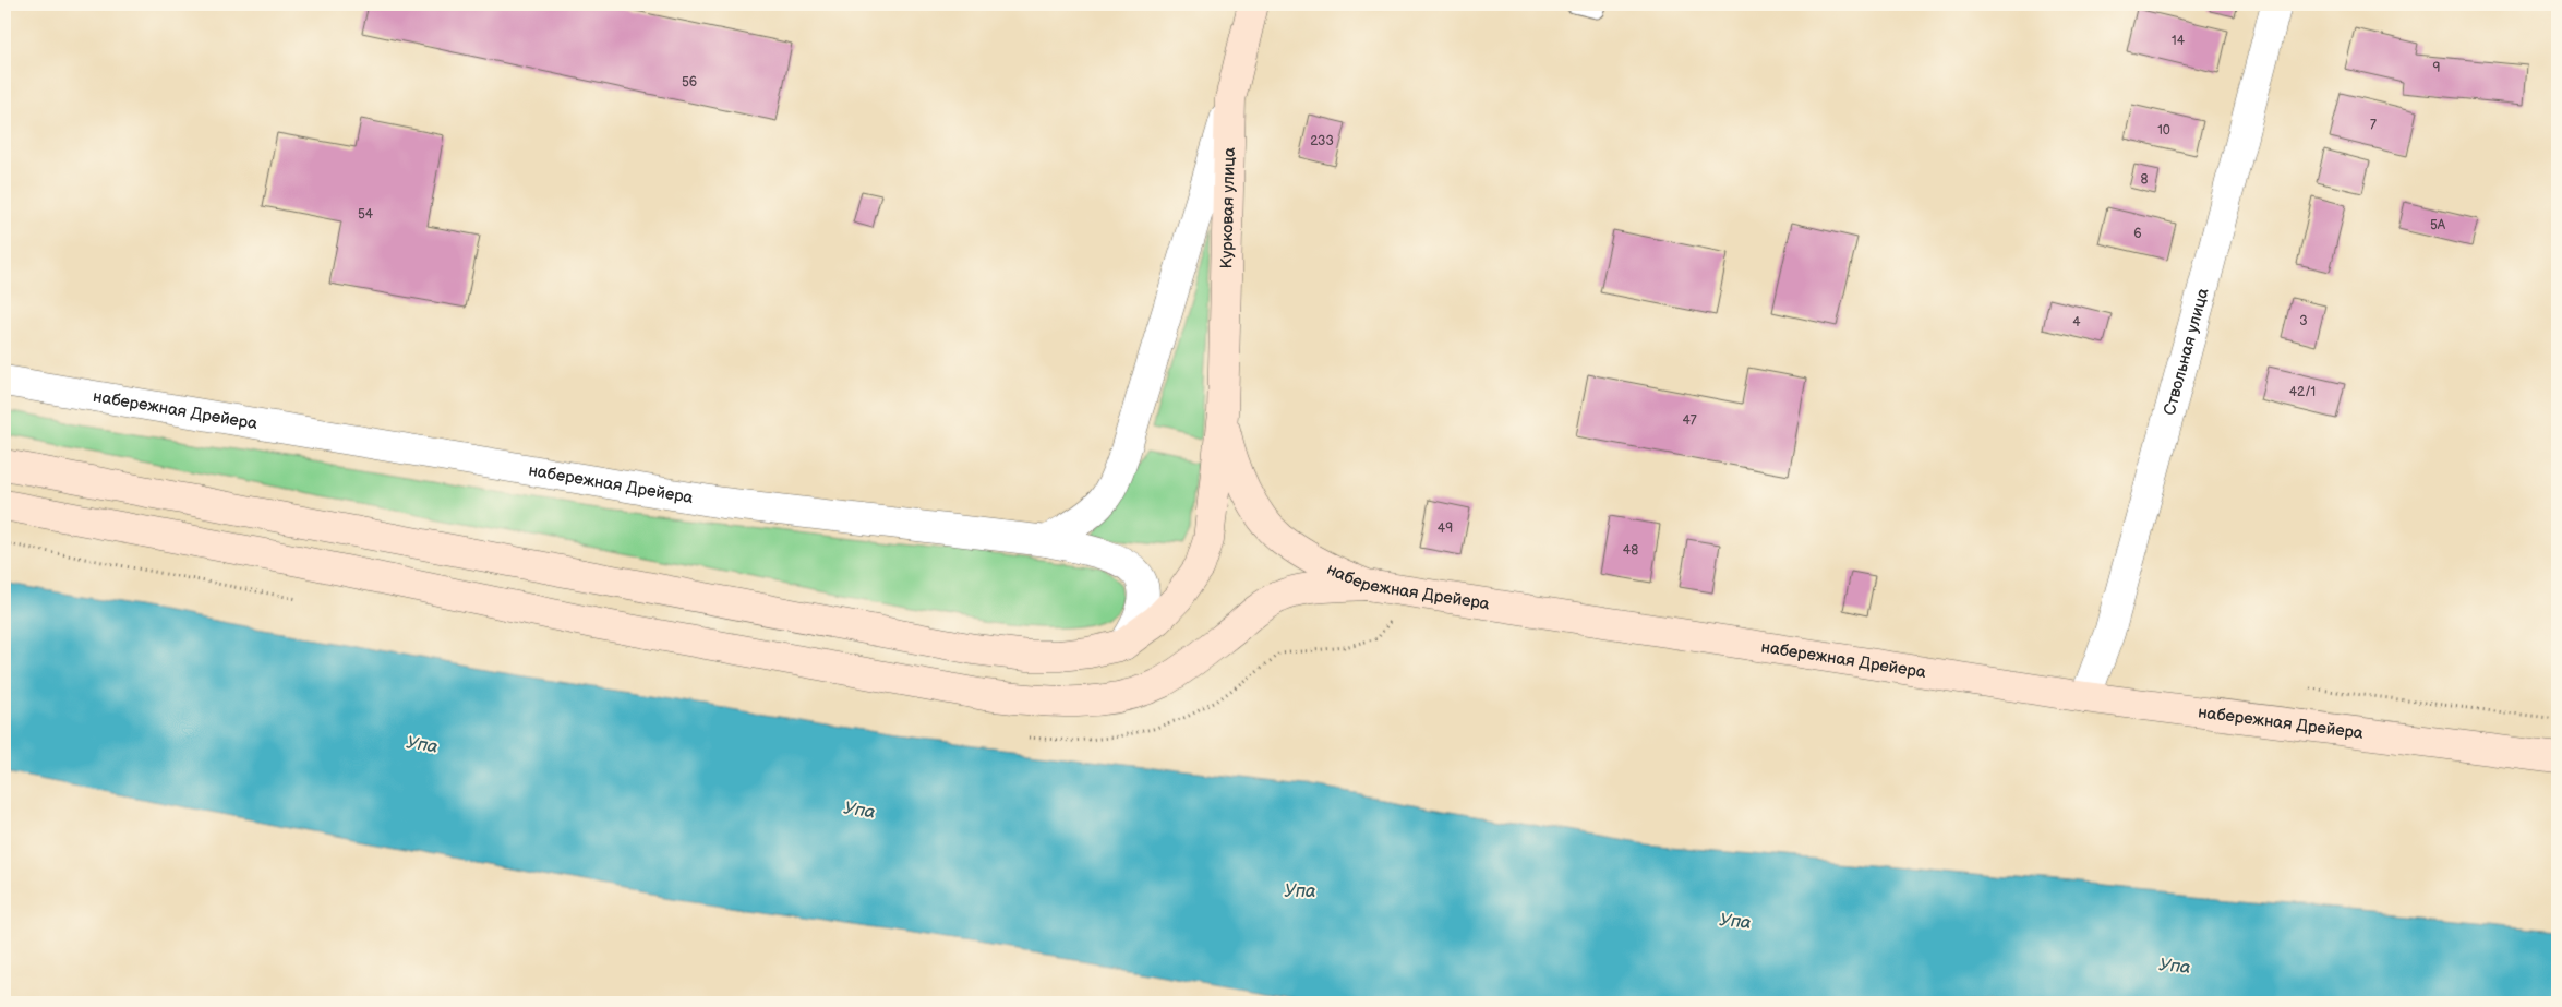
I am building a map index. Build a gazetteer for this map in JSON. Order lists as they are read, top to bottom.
{
  "streets": {
    "main road": ["Курковая улица", "набережная Дрейера"],
    "street": ["Ствольная улица"]
  },
  "crossings": [
    ["Курковая улица", "набережная Дрейера"],
    ["Ствольная улица", "набережная Дрейера"]
  ],
  "water": ["Упа"],
  "house_numbers": [
    "14",
    "9",
    "56",
    "7",
    "10",
    "233",
    "8",
    "54",
    "5А",
    "6",
    "3",
    "4",
    "42/1",
    "47",
    "49",
    "48"
  ]
}
